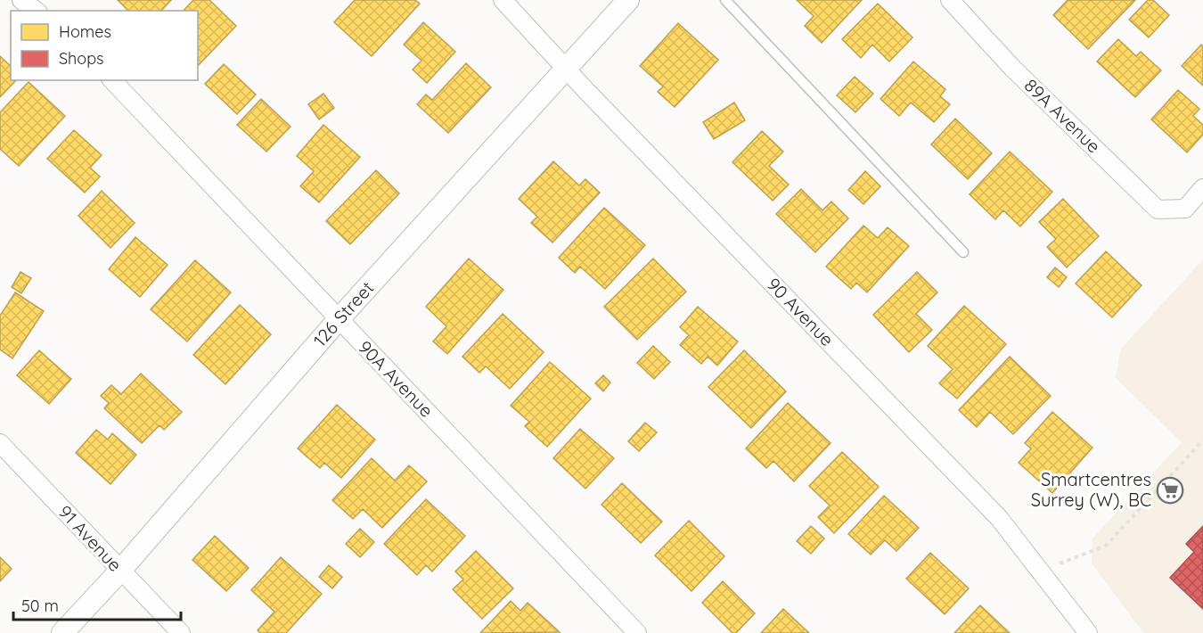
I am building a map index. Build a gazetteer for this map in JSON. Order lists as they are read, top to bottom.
{
  "streets": {
    "street": [
      "89A Avenue",
      "90 Avenue",
      "126 Street",
      "90A Avenue",
      "91 Avenue"
    ]
  },
  "crossings": [
    ["90 Avenue", "126 Street"],
    ["126 Street", "90A Avenue"],
    ["126 Street", "91 Avenue"]
  ],
  "places": {
    "supermarket": ["Smartcentres Surrey (W), BC"]
  },
  "legend": ["Homes", "Shops"],
  "scale_bar": "50 m"
}
